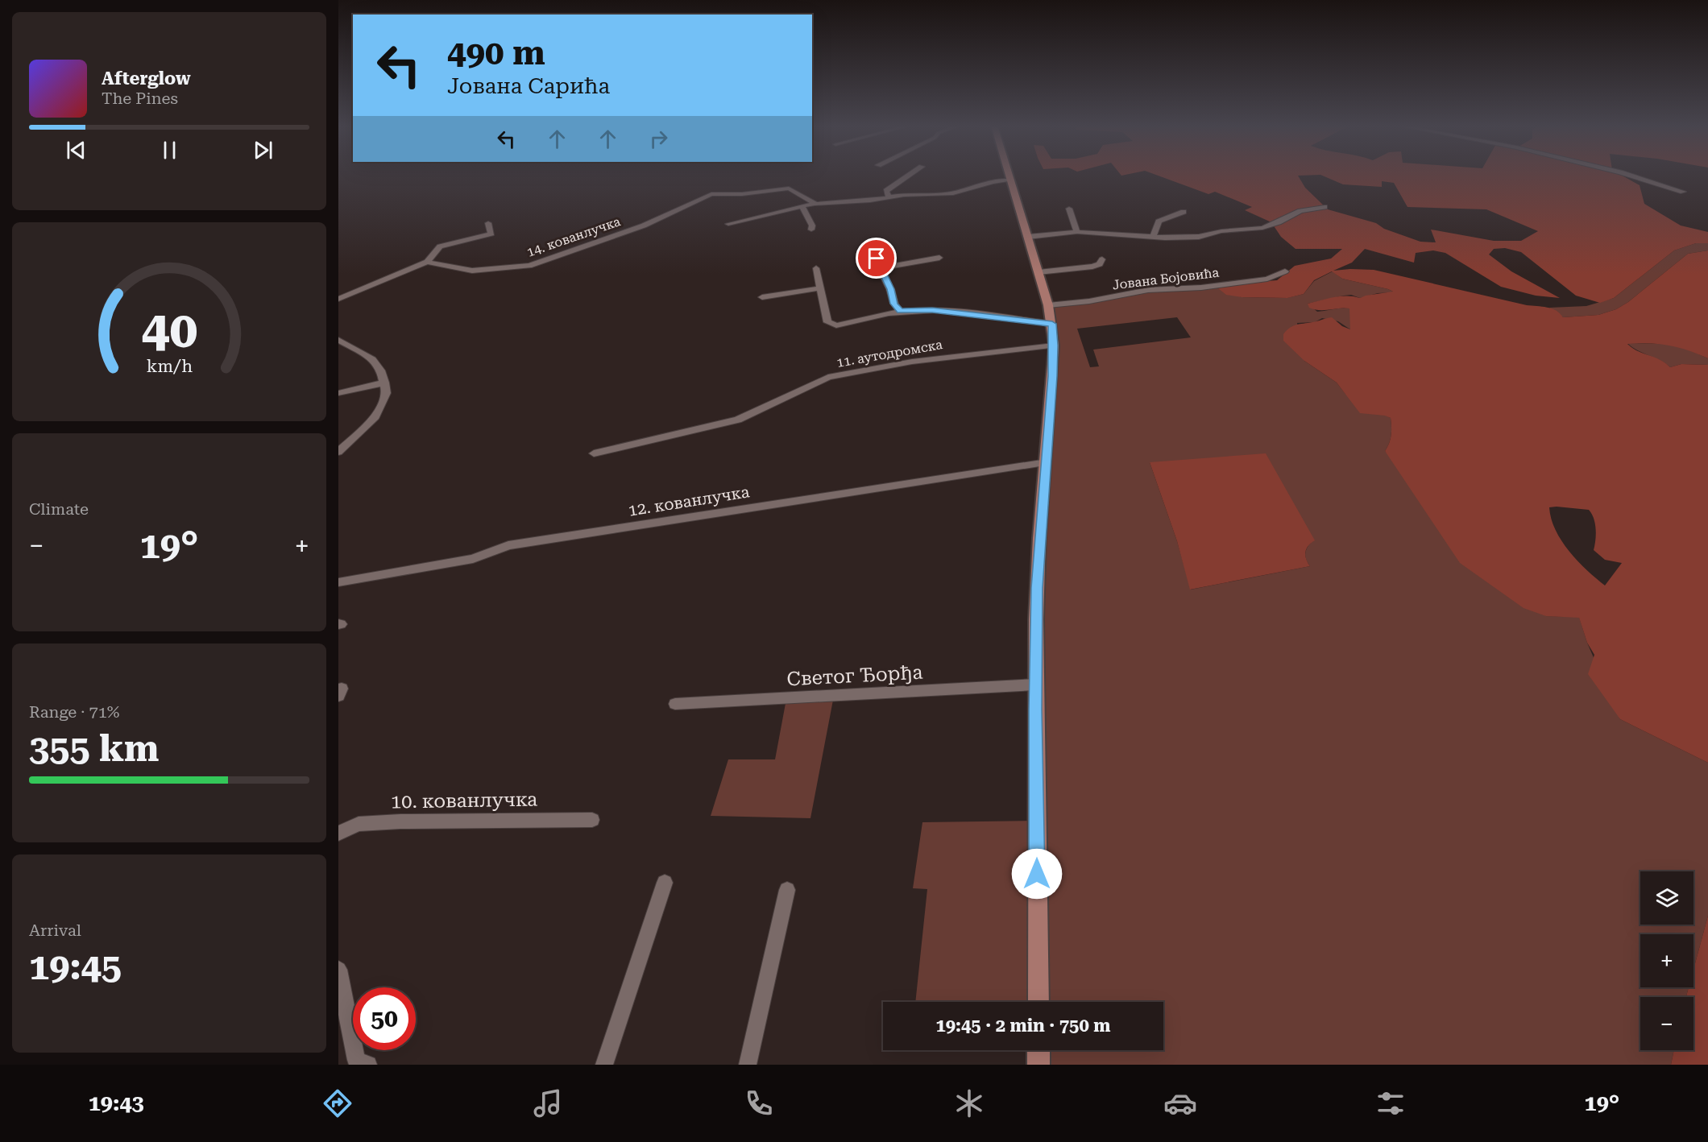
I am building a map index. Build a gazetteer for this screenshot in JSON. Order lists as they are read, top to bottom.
{
  "streets": {
    "street": [
      "14. кованлучка",
      "Јована Бојовића",
      "11. аутодромска",
      "12. кованлучка",
      "Светог Ђорђа",
      "10. кованлучка"
    ]
  },
  "page": {
    "turn": ["490 m", "Јована Сарића"],
    "song": ["Afterglow", "The Pines"],
    "tile": [
      "Climate",
      ["Range · 71%", "355 km"],
      ["Arrival", "19:45"]
    ],
    "heat": ["−", "19°", "+"],
    "map_buttons": ["+", "−"],
    "limit": "50",
    "trip": "19:45 · 2 min · 750 m",
    "tabs": ["19:43", "19°"],
    "gauge": ["40", "km/h"]
  }
}
